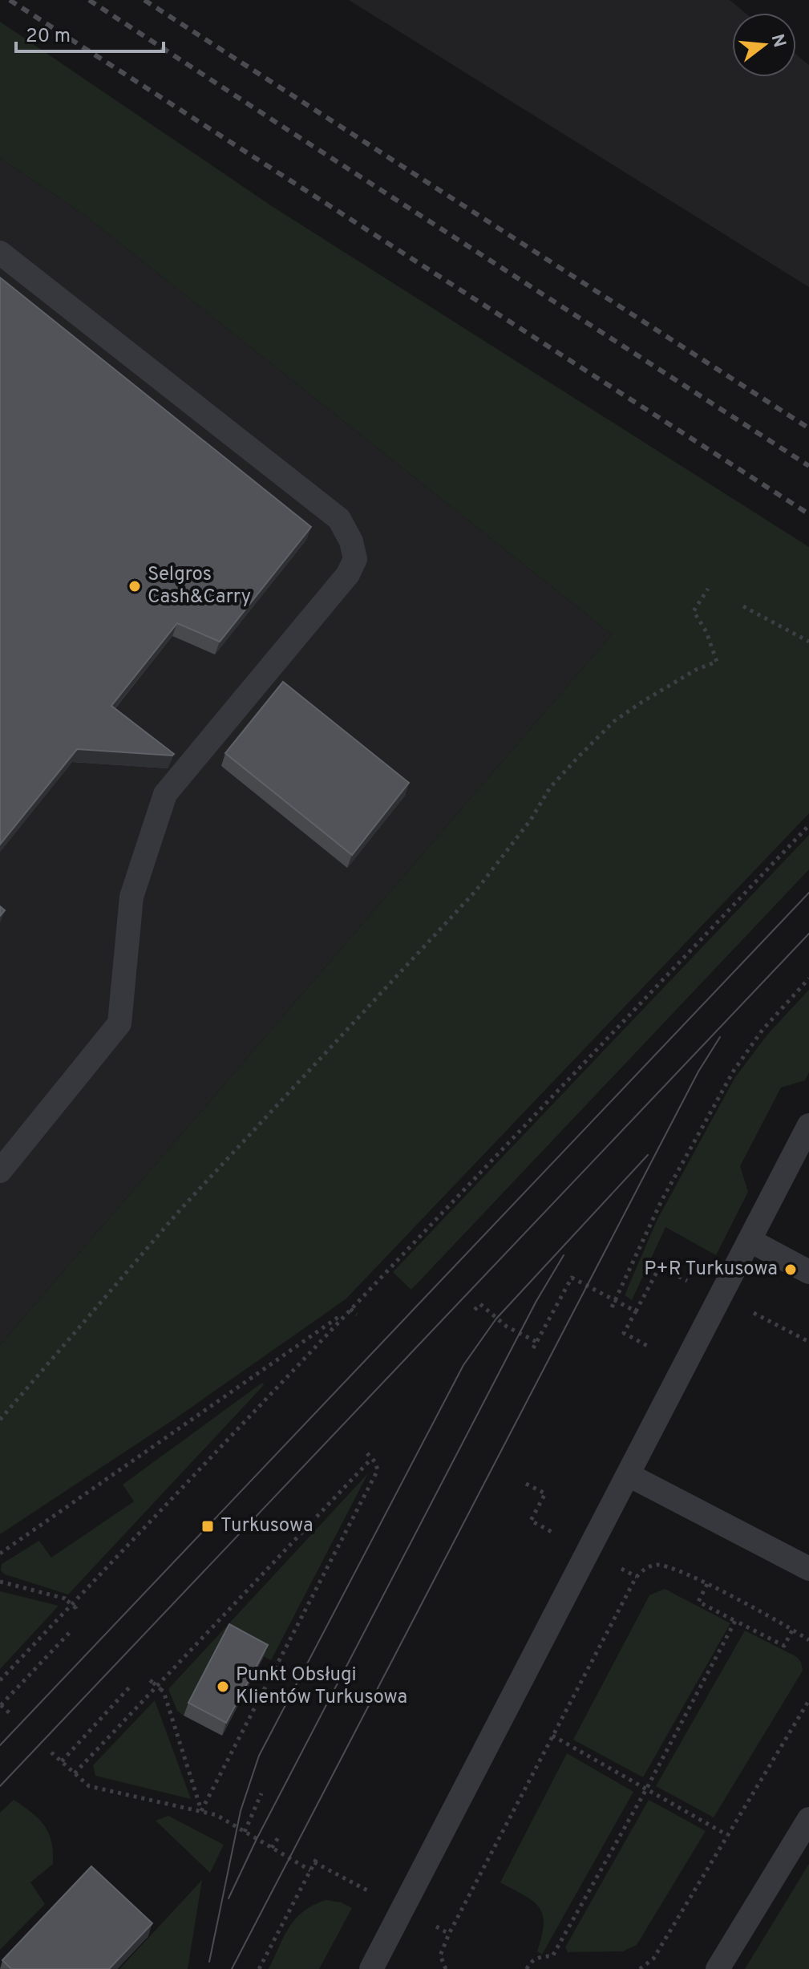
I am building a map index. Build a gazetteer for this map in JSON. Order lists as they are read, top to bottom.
{
  "places": {
    "other": ["Selgros Cash&Carry", "P+R Turkusowa", "Punkt Obsługi Klientów Turkusowa"],
    "transit": ["Turkusowa"]
  },
  "scale_bar": "20 m",
  "north": "right"
}
